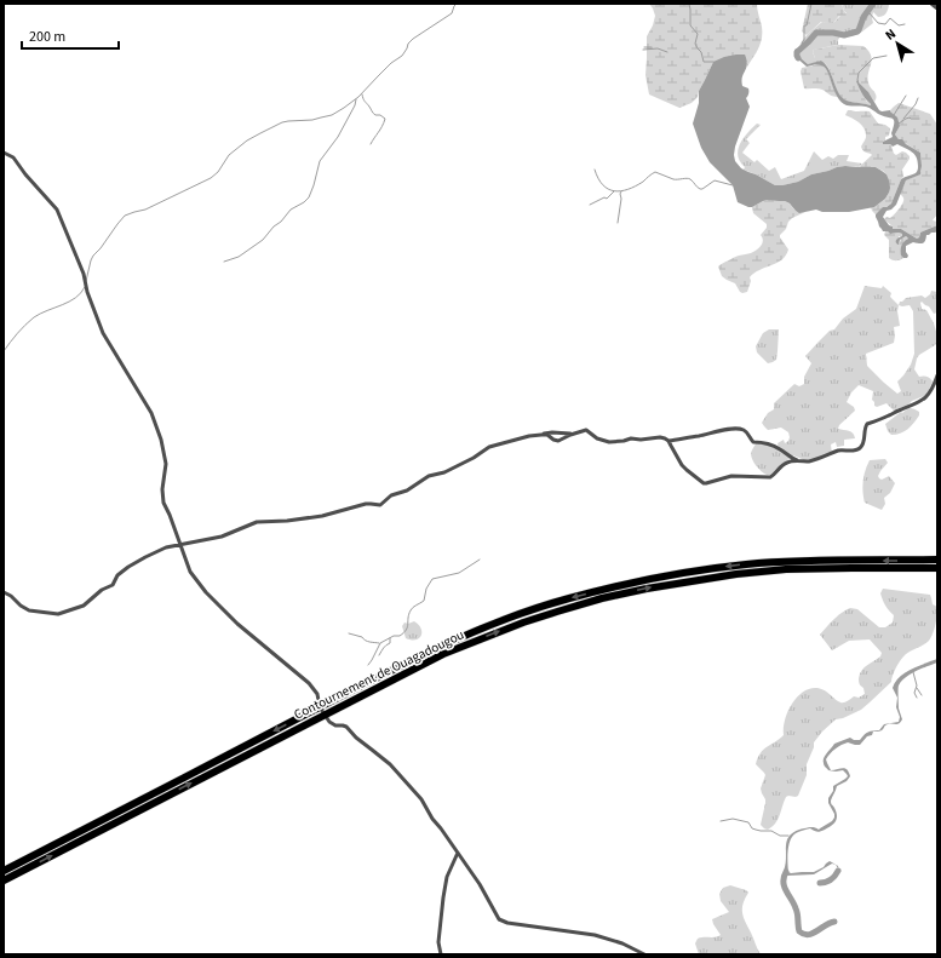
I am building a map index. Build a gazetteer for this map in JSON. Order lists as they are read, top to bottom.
{
  "streets": {
    "highway": ["Contournement de Ouagadougou"]
  },
  "scale_bar": "200 m",
  "north": "top left"
}
